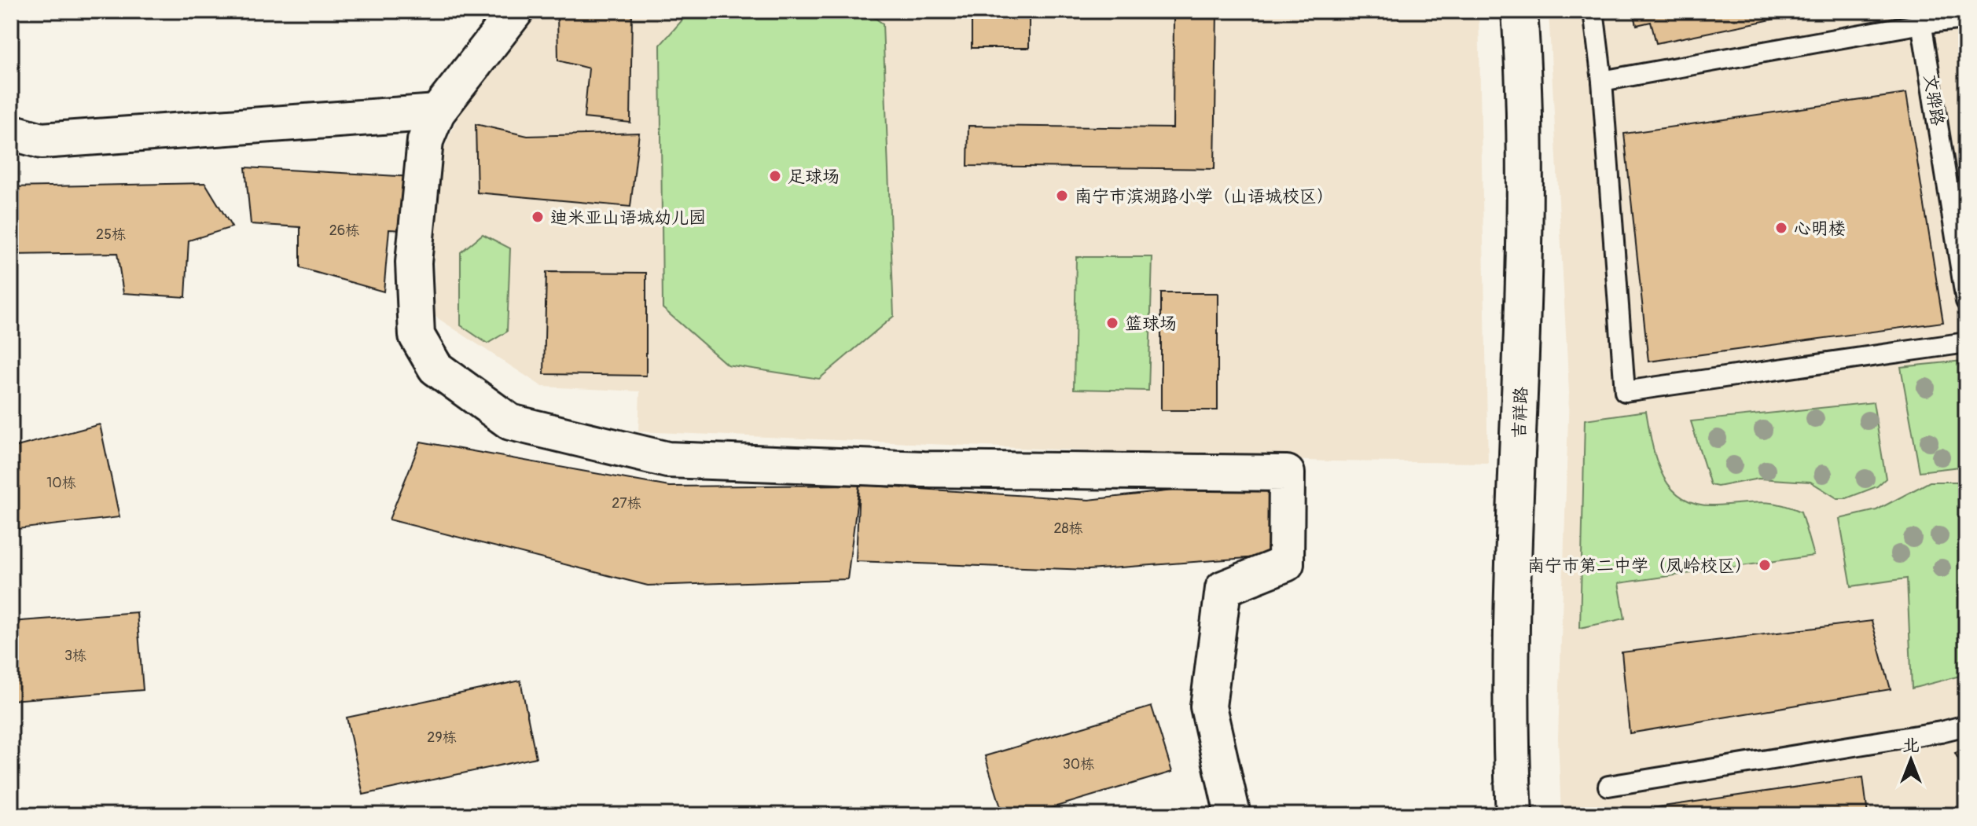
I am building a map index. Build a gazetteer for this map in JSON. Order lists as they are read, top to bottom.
{
  "streets": {
    "street": ["吉祥路"],
    "lane": ["文骅路"]
  },
  "places": [
    "足球场",
    "南宁市滨湖路小学（山语城校区）",
    "迪米亚山语城幼儿园",
    "心明楼",
    "篮球场",
    "南宁市第二中学（凤岭校区）"
  ],
  "house_numbers": [
    "26栋",
    "25栋",
    "10栋",
    "27栋",
    "28栋",
    "3栋",
    "29栋",
    "30栋"
  ],
  "north": "top"
}
